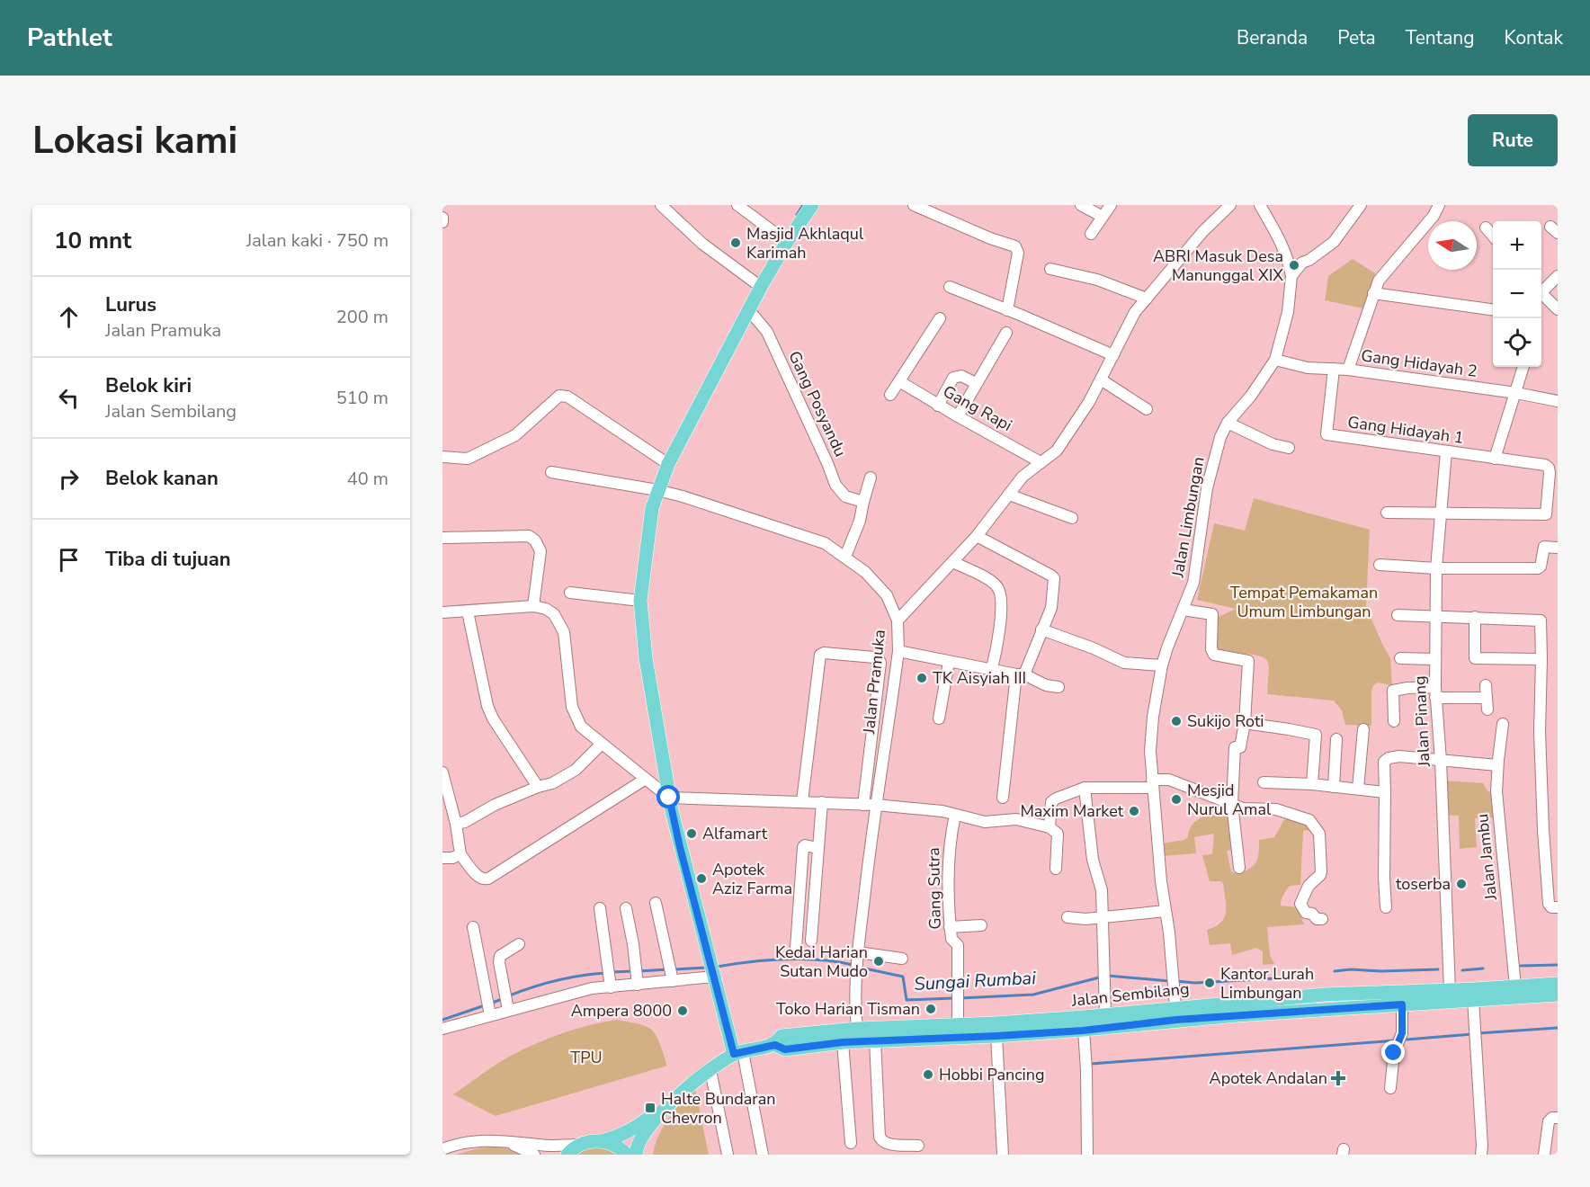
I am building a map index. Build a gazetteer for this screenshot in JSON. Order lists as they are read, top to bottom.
{
  "streets": {
    "main road": ["Jalan Sembilang"],
    "street": [
      "Gang Hidayah 2",
      "Gang Posyandu",
      "Gang Rapi",
      "Gang Hidayah 1",
      "Jalan Limbungan",
      "Jalan Pramuka",
      "Jalan Pinang",
      "Jalan Jambu",
      "Gang Sutra"
    ]
  },
  "crossings": [
    ["Gang Hidayah 2", "Gang Hidayah 1"],
    ["Gang Hidayah 2", "Jalan Limbungan"],
    ["Gang Hidayah 1", "Jalan Pinang"],
    ["Jalan Limbungan", "Jalan Sembilang"],
    ["Jalan Pramuka", "Jalan Sembilang"],
    ["Jalan Pinang", "Jalan Sembilang"],
    ["Jalan Jambu", "Jalan Sembilang"],
    ["Gang Sutra", "Jalan Sembilang"]
  ],
  "water": ["Sungai Rumbai"],
  "parks": ["Tempat Pemakaman Umum Limbungan", "TPU"],
  "places": {
    "other": [
      "Masjid Akhlaqul Karimah",
      "ABRI Masuk Desa Manunggal XIX",
      "TK Aisyiah III",
      "Sukijo Roti",
      "Mesjid Nurul Amal",
      "Maxim Market",
      "Alfamart",
      "Apotek Aziz Farma",
      "toserba",
      "Kedai Harian Sutan Mudo",
      "Kantor Lurah Limbungan",
      "Toko Harian Tisman",
      "Ampera 8000",
      "Hobbi Pancing"
    ],
    "health": ["Apotek Andalan"],
    "transit": ["Halte Bundaran Chevron"]
  },
  "north": "left",
  "page": {
    "header": "Pathlet",
    "nav": [
      "Beranda",
      "Peta",
      "Tentang",
      "Kontak"
    ],
    "buttons": "Rute",
    "title": "Lokasi kami",
    "heading": ["10 mnt", "Jalan kaki · 750 m"],
    "map_buttons": ["+", "−"],
    "list": [
      ["Lurus", "Jalan Pramuka", "200 m"],
      ["Belok kiri", "Jalan Sembilang", "510 m"],
      ["Belok kanan", "40 m"],
      "Tiba di tujuan"
    ]
  }
}
